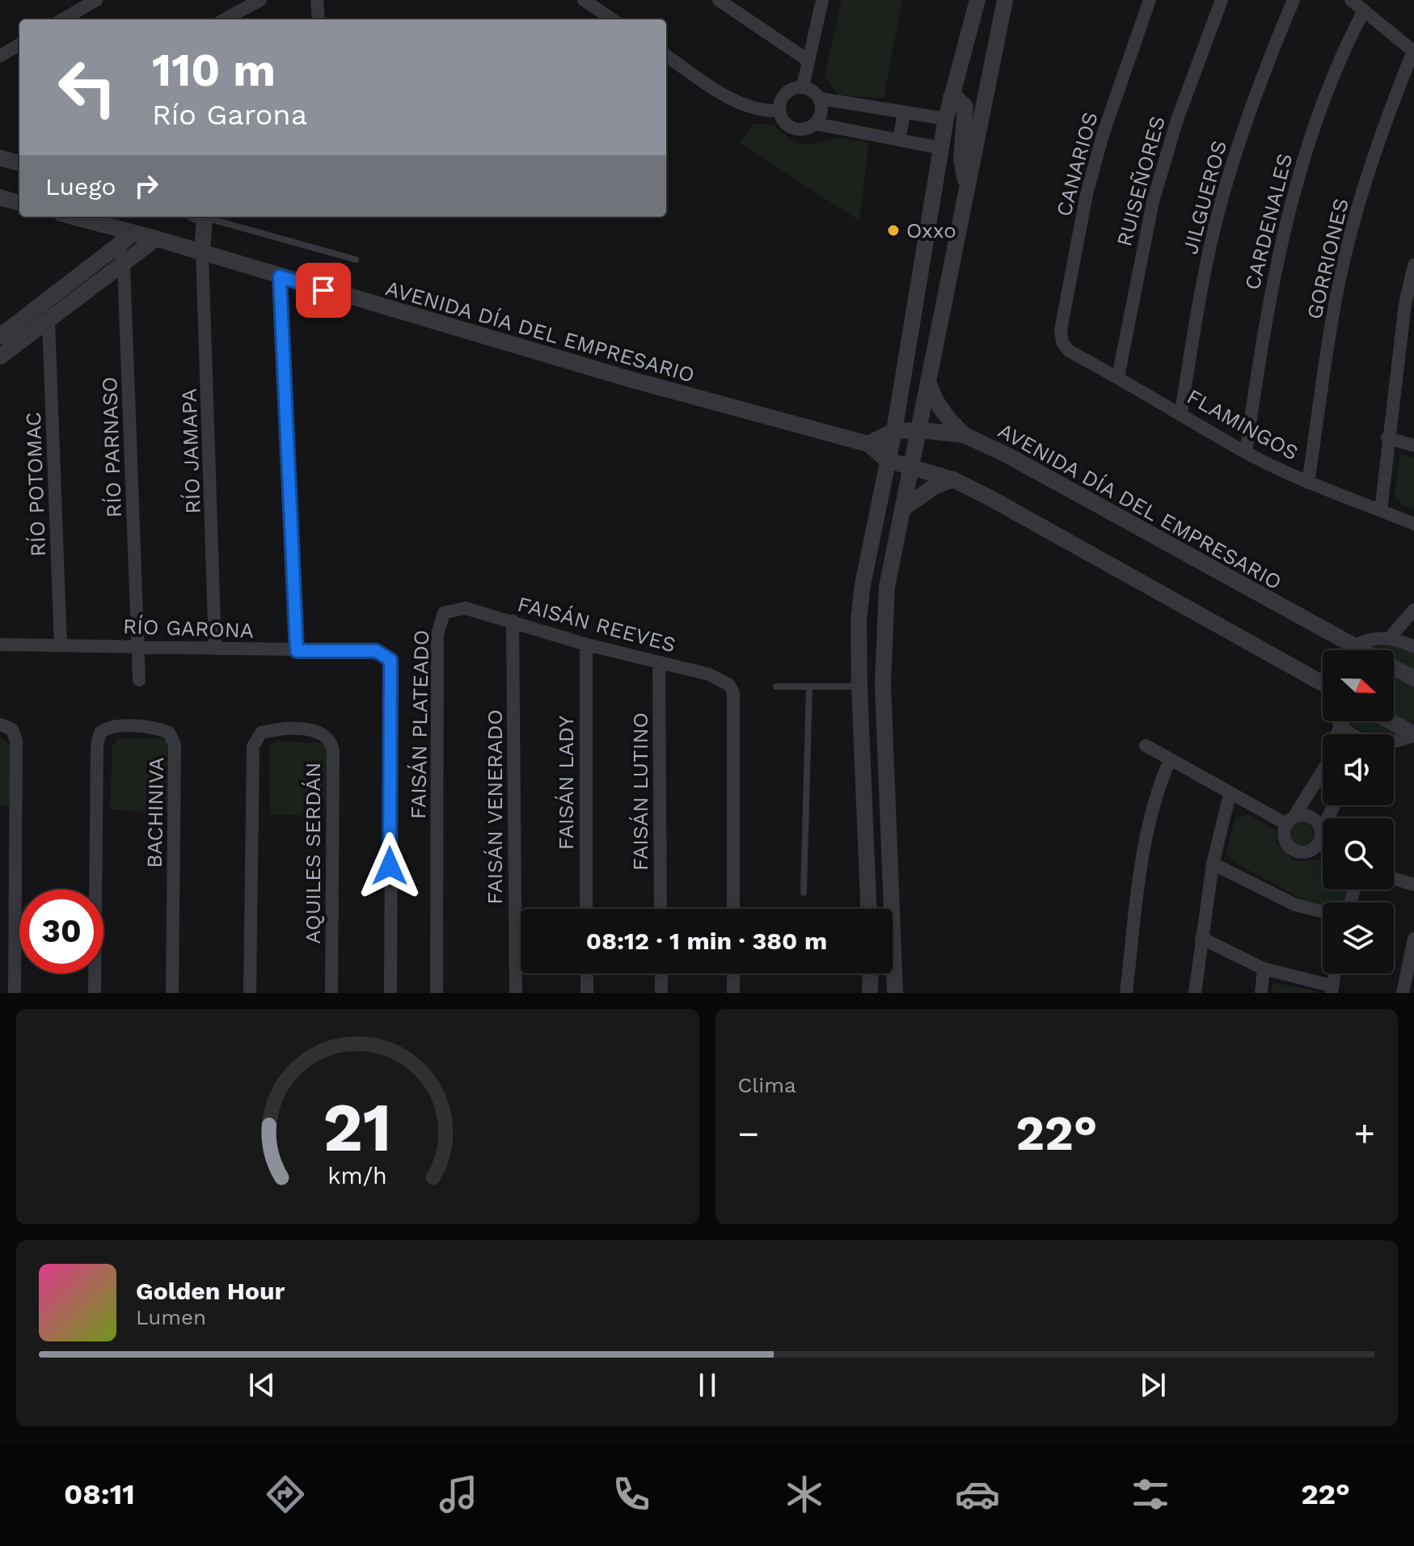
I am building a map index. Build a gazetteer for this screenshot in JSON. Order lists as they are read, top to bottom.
{
  "streets": {
    "street": [
      "CANARIOS",
      "RUISEÑORES",
      "JILGUEROS",
      "CARDENALES",
      "GORRIONES",
      "AVENIDA DÍA DEL EMPRESARIO",
      "FLAMINGOS",
      "RÍO PARNASO",
      "RÍO JAMAPA",
      "RÍO POTOMAC",
      "FAISÁN REEVES",
      "RÍO GARONA",
      "FAISÁN PLATEADO",
      "FAISÁN LADY",
      "FAISÁN LUTINO",
      "FAISÁN VENERADO",
      "BACHINIVA",
      "AQUILES SERDÁN"
    ]
  },
  "crossings": [
    ["CANARIOS", "FLAMINGOS"],
    ["RUISEÑORES", "FLAMINGOS"],
    ["JILGUEROS", "FLAMINGOS"],
    ["CARDENALES", "FLAMINGOS"],
    ["GORRIONES", "FLAMINGOS"],
    ["AVENIDA DÍA DEL EMPRESARIO", "RÍO JAMAPA"],
    ["RÍO PARNASO", "RÍO GARONA"],
    ["RÍO JAMAPA", "RÍO GARONA"],
    ["RÍO POTOMAC", "RÍO GARONA"],
    ["FAISÁN REEVES", "FAISÁN PLATEADO"],
    ["FAISÁN REEVES", "FAISÁN LADY"],
    ["FAISÁN REEVES", "FAISÁN LUTINO"],
    ["FAISÁN REEVES", "FAISÁN VENERADO"]
  ],
  "places": ["Oxxo"],
  "north": "right",
  "page": {
    "turn": ["110 m", "Río Garona"],
    "then": "Luego",
    "limit": "30",
    "trip": "08:12 · 1 min · 380 m",
    "tile": "Clima",
    "heat": ["−", "22°", "+"],
    "song": ["Golden Hour", "Lumen"],
    "tabs": ["08:11", "22°"],
    "gauge": ["21", "km/h"]
  }
}
